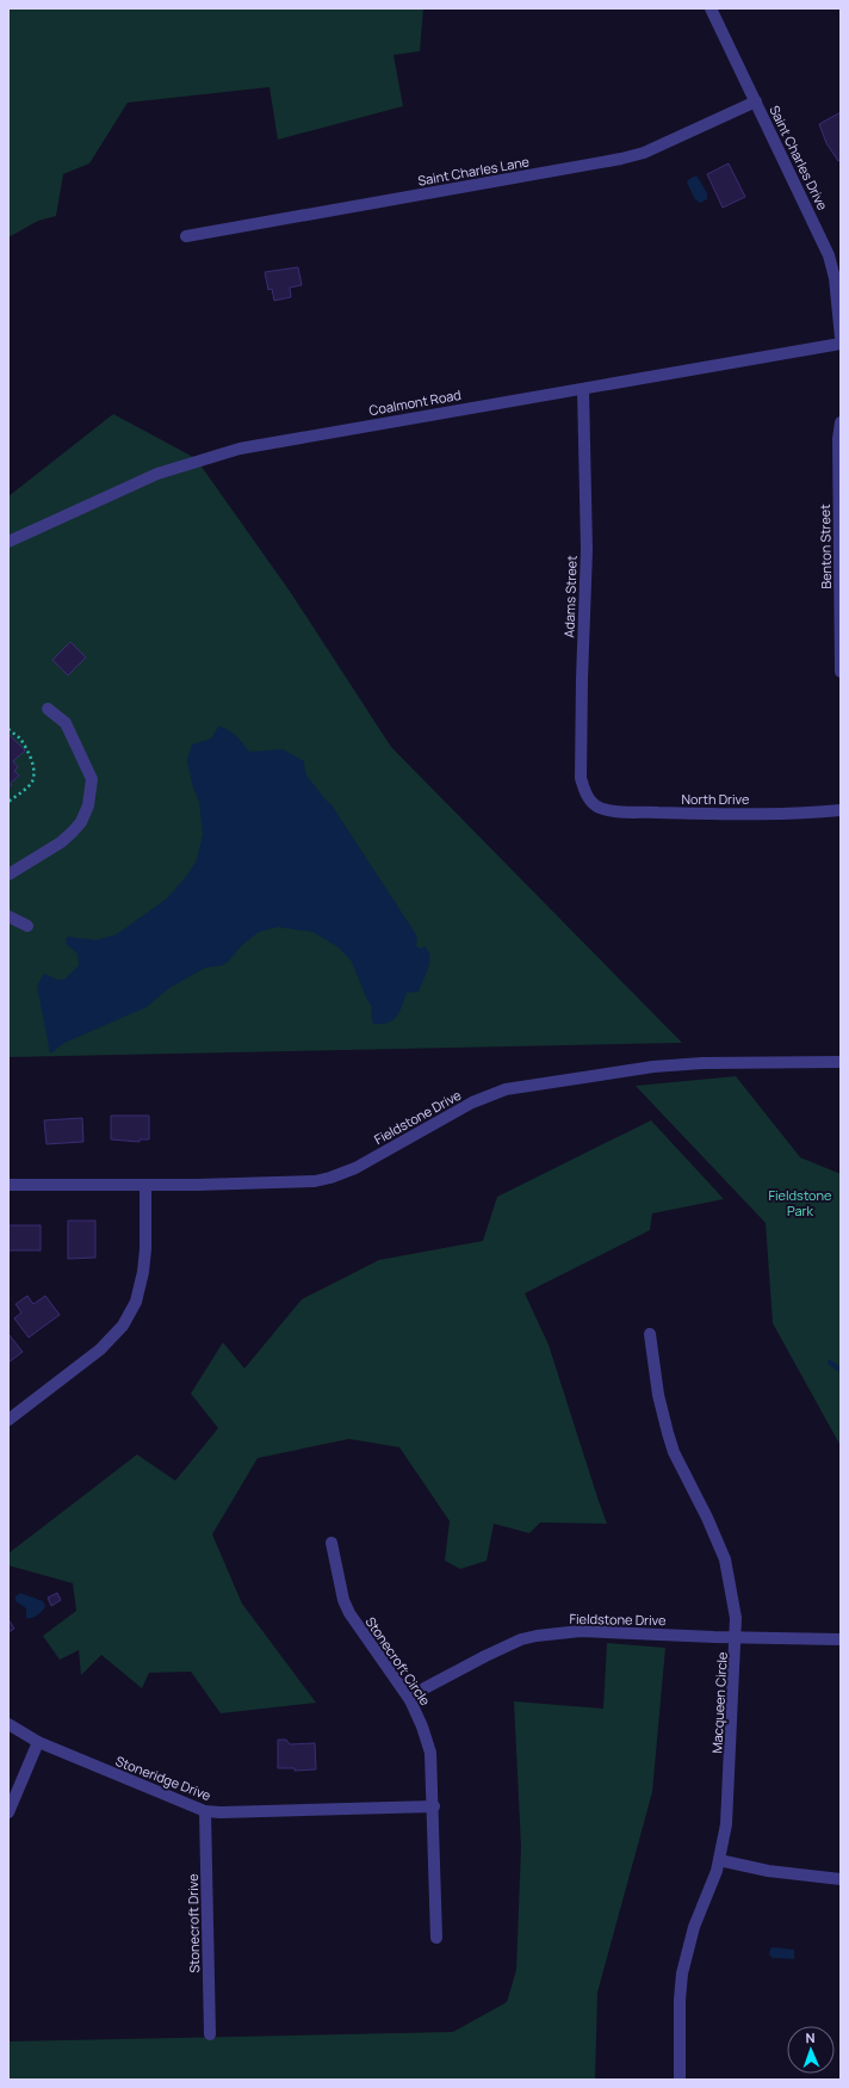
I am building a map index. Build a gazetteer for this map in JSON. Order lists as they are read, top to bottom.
{
  "streets": {
    "street": [
      "Saint Charles Drive",
      "Saint Charles Lane",
      "Coalmont Road",
      "Benton Street",
      "Adams Street",
      "North Drive",
      "Fieldstone Drive",
      "Stonecroft Circle",
      "Macqueen Circle",
      "Stoneridge Drive",
      "Stonecroft Drive"
    ]
  },
  "crossings": [
    ["Saint Charles Drive", "Saint Charles Lane"],
    ["Coalmont Road", "Adams Street"],
    ["Adams Street", "North Drive"],
    ["Fieldstone Drive", "Stonecroft Circle"],
    ["Fieldstone Drive", "Macqueen Circle"],
    ["Stonecroft Circle", "Stoneridge Drive"],
    ["Stoneridge Drive", "Stonecroft Drive"]
  ],
  "parks": ["Fieldstone Park"],
  "north": "top"
}
